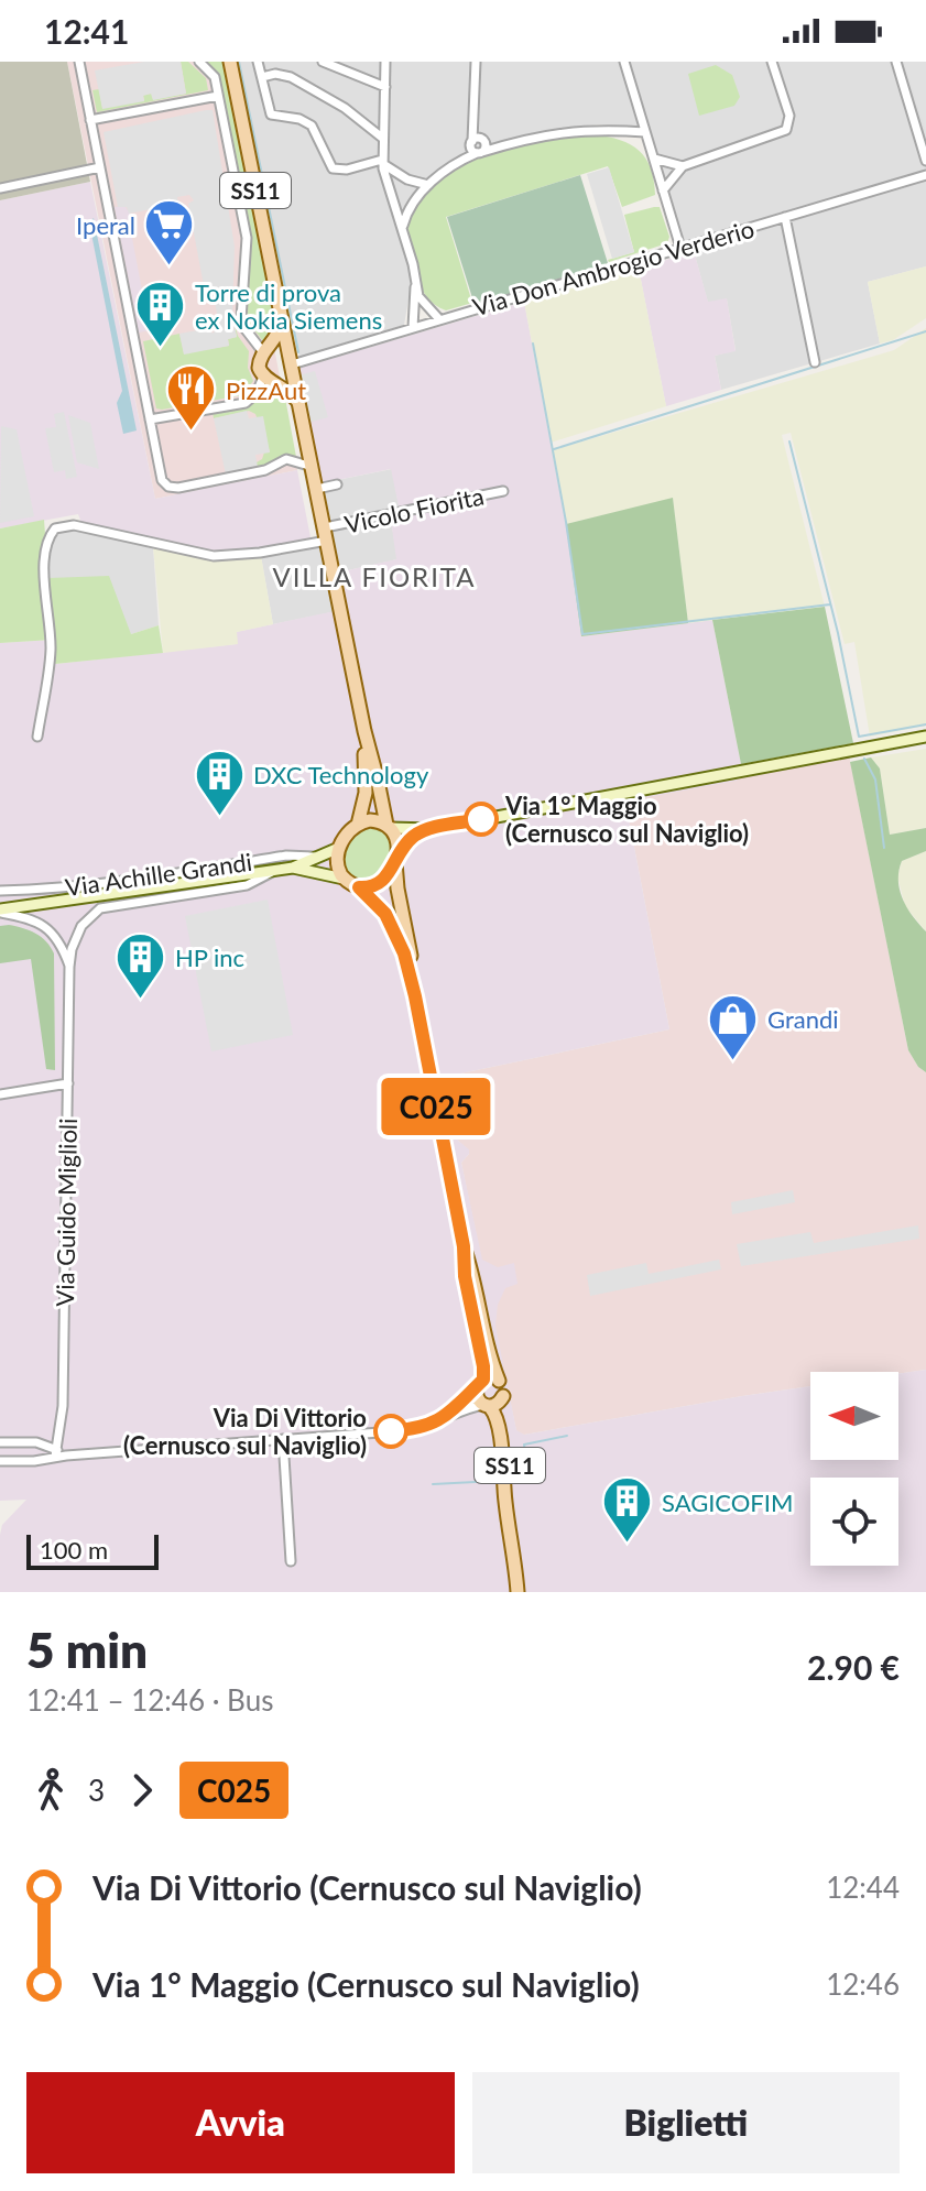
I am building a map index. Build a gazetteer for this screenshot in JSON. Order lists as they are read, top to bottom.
{
  "streets": {
    "main road": ["SS11"],
    "street": [
      "Via Don Ambrogio Verderio",
      "Vicolo Fiorita",
      "Via Achille Grandi",
      "Via Guido Miglioli"
    ]
  },
  "crossings": [
    ["SS11", "Via Don Ambrogio Verderio"],
    ["SS11", "Vicolo Fiorita"]
  ],
  "districts": ["VILLA FIORITA"],
  "places": {
    "supermarket": ["Iperal"],
    "building": [
      "Torre di prova ex Nokia Siemens",
      "DXC Technology",
      "HP inc",
      "SAGICOFIM"
    ],
    "restaurant": ["PizzAut"],
    "other": ["Via 1° Maggio (Cernusco sul Naviglio)", "Via Di Vittorio (Cernusco sul Naviglio)"],
    "shop": ["Grandi"]
  },
  "lines": ["bus line C025"],
  "scale_bar": "100 m",
  "north": "left",
  "page": {
    "status": "12:41",
    "on_map": "C025",
    "scale": "100 m",
    "heading": ["5 min", "12:41 – 12:46 · Bus", "2.90 €"],
    "legs": ["3", "C025"],
    "list": [
      {
        "name": "Via Di Vittorio (Cernusco sul Naviglio)",
        "value": "12:44"
      },
      {
        "name": "Via 1° Maggio (Cernusco sul Naviglio)",
        "value": "12:46"
      }
    ],
    "buttons": ["Avvia", "Biglietti"]
  }
}
